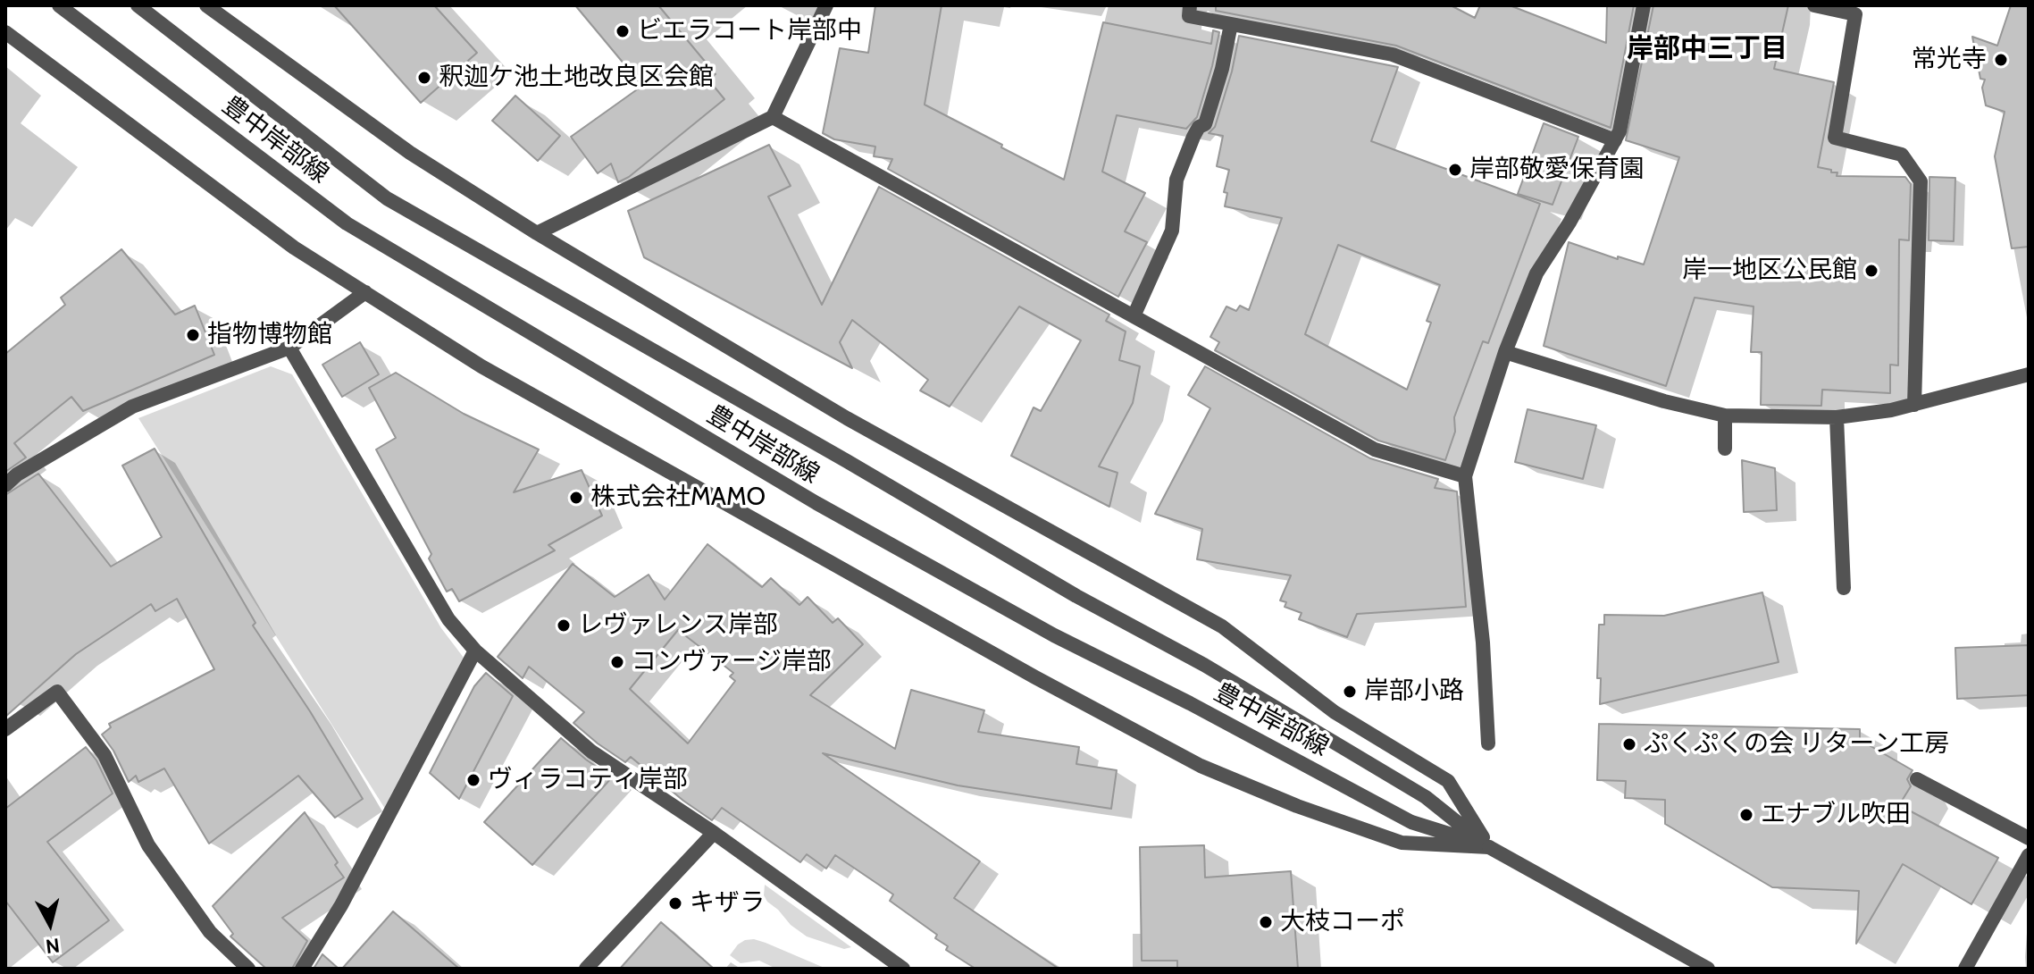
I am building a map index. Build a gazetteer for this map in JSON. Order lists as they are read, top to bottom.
{
  "streets": {
    "street": ["豊中岸部線"]
  },
  "districts": ["岸部中三丁目"],
  "places": [
    "ビエラコート岸部中",
    "常光寺",
    "釈迦ケ池土地改良区会館",
    "岸部敬愛保育園",
    "岸一地区公民館",
    "指物博物館",
    "株式会社MAMO",
    "レヴァレンス岸部",
    "コンヴァージ岸部",
    "岸部小路",
    "ぷくぷくの会 リターン工房",
    "ヴィラコティ岸部",
    "エナブル吹田",
    "キザラ",
    "大枝コーポ"
  ],
  "north": "bottom"
}
